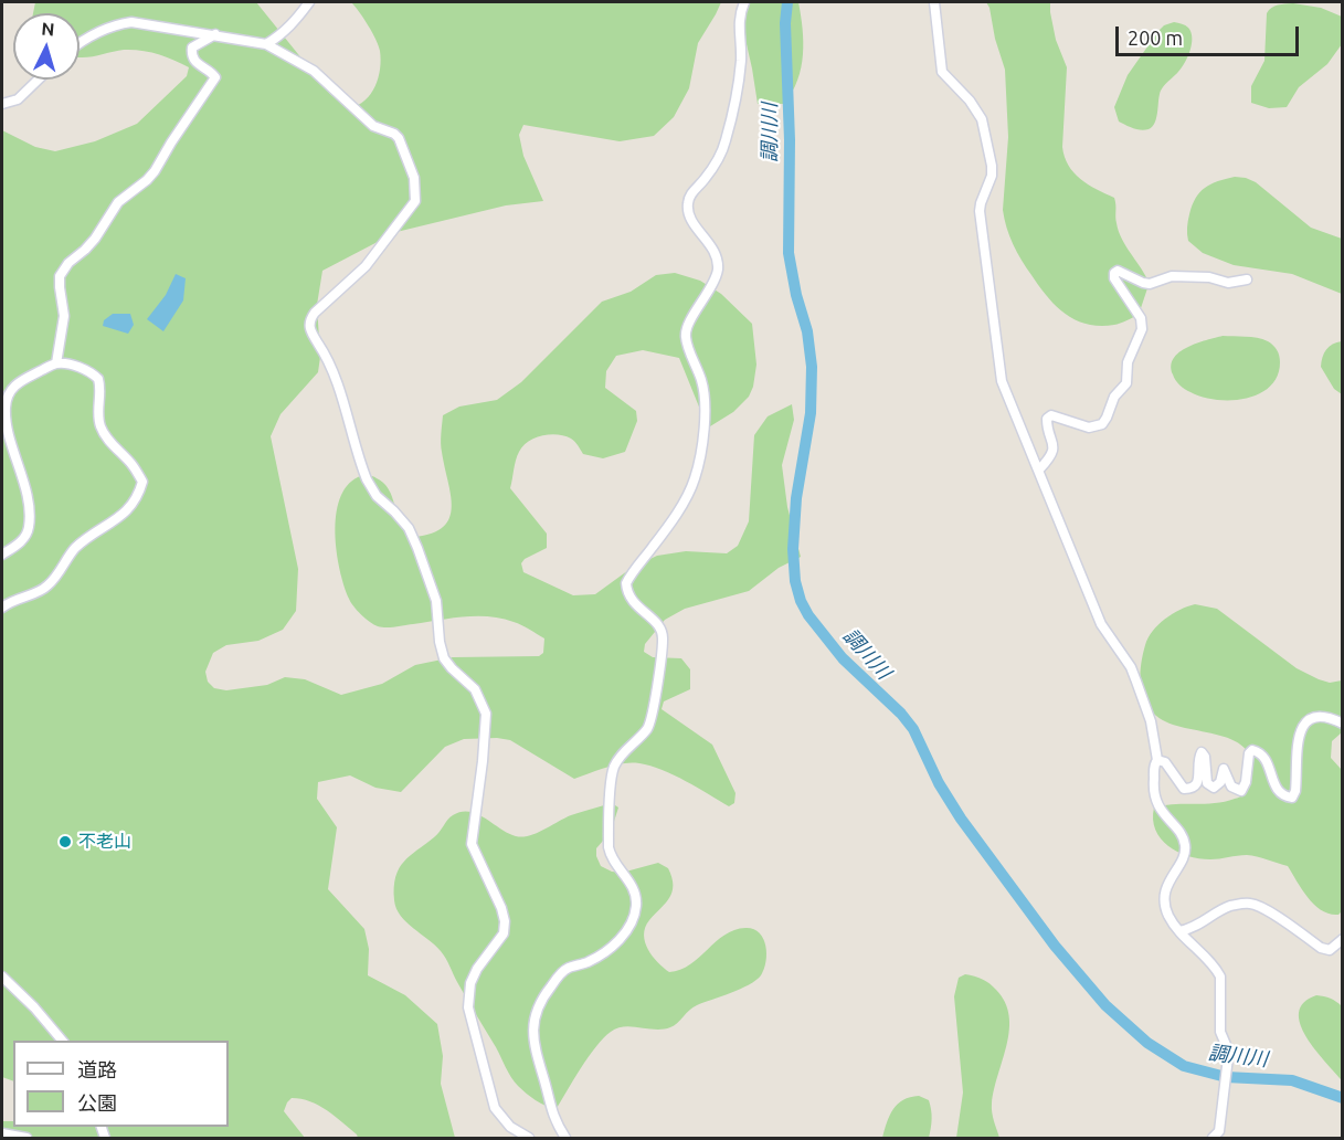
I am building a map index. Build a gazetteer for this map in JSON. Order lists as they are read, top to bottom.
{
  "water": ["調川川"],
  "places": ["不老山"],
  "legend": ["道路", "公園"],
  "scale_bar": "200 m",
  "north": "top"
}
